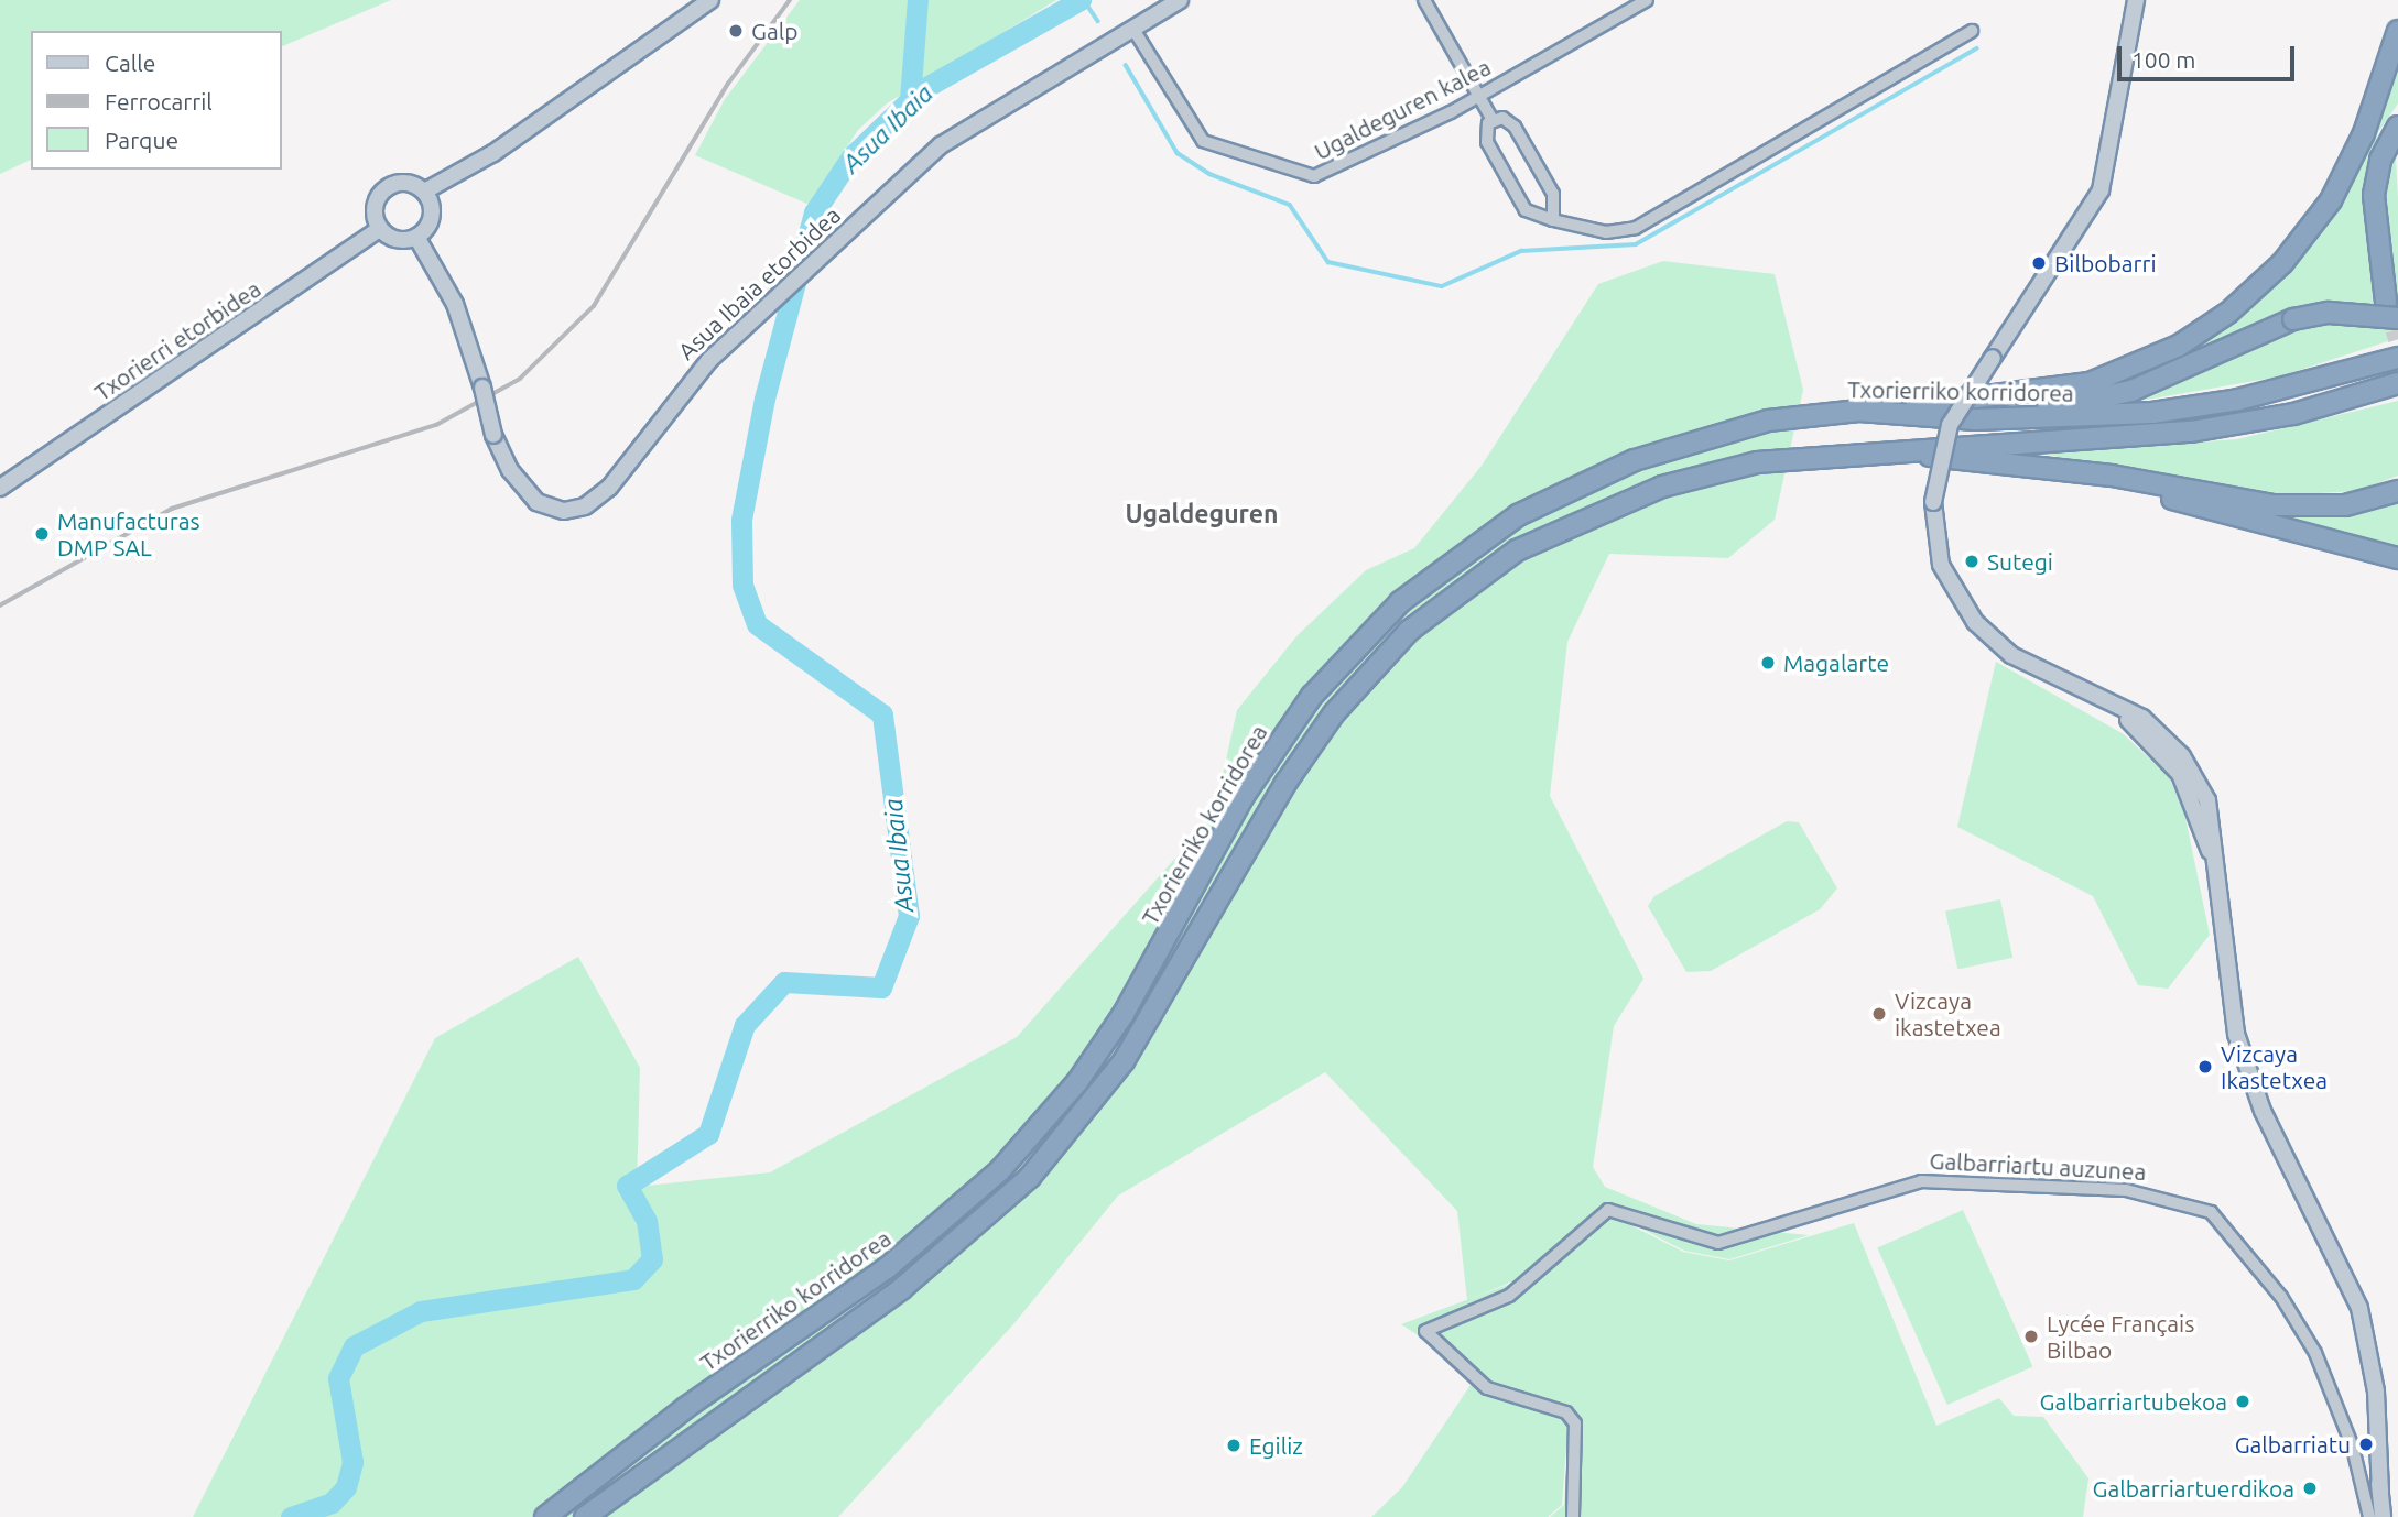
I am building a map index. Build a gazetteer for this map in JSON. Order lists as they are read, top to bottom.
{
  "streets": {
    "highway": ["Txorierriko korridorea"],
    "street": [
      "Ugaldeguren kalea",
      "Asua Ibaia etorbidea",
      "Txorierri etorbidea",
      "Galbarriartu auzunea"
    ]
  },
  "crossings": [
    ["Ugaldeguren kalea", "Asua Ibaia etorbidea"],
    ["Asua Ibaia etorbidea", "Txorierri etorbidea"]
  ],
  "districts": ["Ugaldeguren"],
  "water": ["Asua Ibaia"],
  "places": [
    "Galp",
    "Bilbobarri",
    "Manufacturas DMP SAL",
    "Sutegi",
    "Magalarte",
    "Vizcaya ikastetxea",
    "Vizcaya Ikastetxea",
    "Lycée Français Bilbao",
    "Galbarriartubekoa",
    "Galbarriatu",
    "Egiliz",
    "Galbarriartuerdikoa"
  ],
  "legend": ["Calle", "Ferrocarril", "Parque"],
  "scale_bar": "100 m"
}
